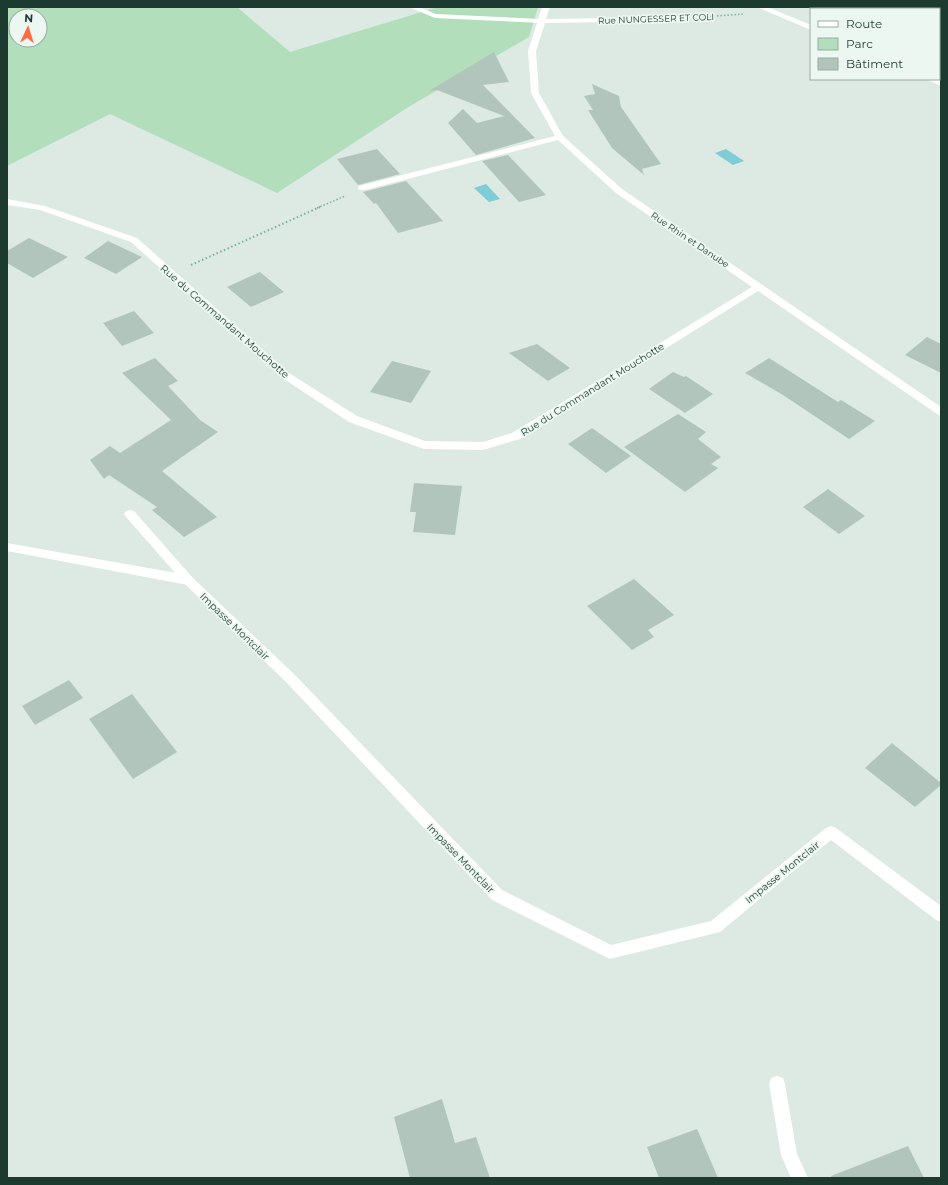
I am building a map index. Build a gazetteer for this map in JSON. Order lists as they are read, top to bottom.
{
  "streets": {
    "street": [
      "Rue NUNGESSER ET COLI",
      "Rue Rhin et Danube",
      "Rue du Commandant Mouchotte",
      "Impasse Montclair"
    ]
  },
  "crossings": [
    ["Rue NUNGESSER ET COLI", "Rue Rhin et Danube"],
    ["Rue Rhin et Danube", "Rue du Commandant Mouchotte"]
  ],
  "legend": ["Route", "Parc", "Bâtiment"],
  "north": "top"
}
